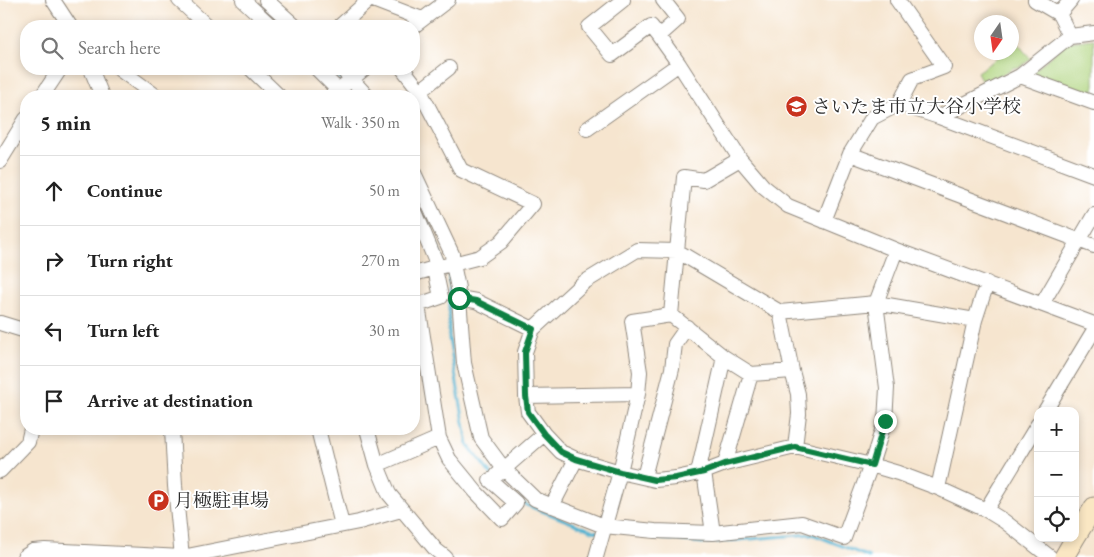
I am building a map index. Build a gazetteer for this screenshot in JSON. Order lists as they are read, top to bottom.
{
  "places": {
    "school or university": ["さいたま市立大谷小学校"],
    "parking": ["月極駐車場"]
  },
  "north": "bottom",
  "page": {
    "search": "Search here",
    "heading": ["5 min", "Walk · 350 m"],
    "list": [
      ["Continue", "50 m"],
      ["Turn right", "270 m"],
      ["Turn left", "30 m"],
      "Arrive at destination"
    ],
    "map_buttons": ["+", "−"]
  }
}
